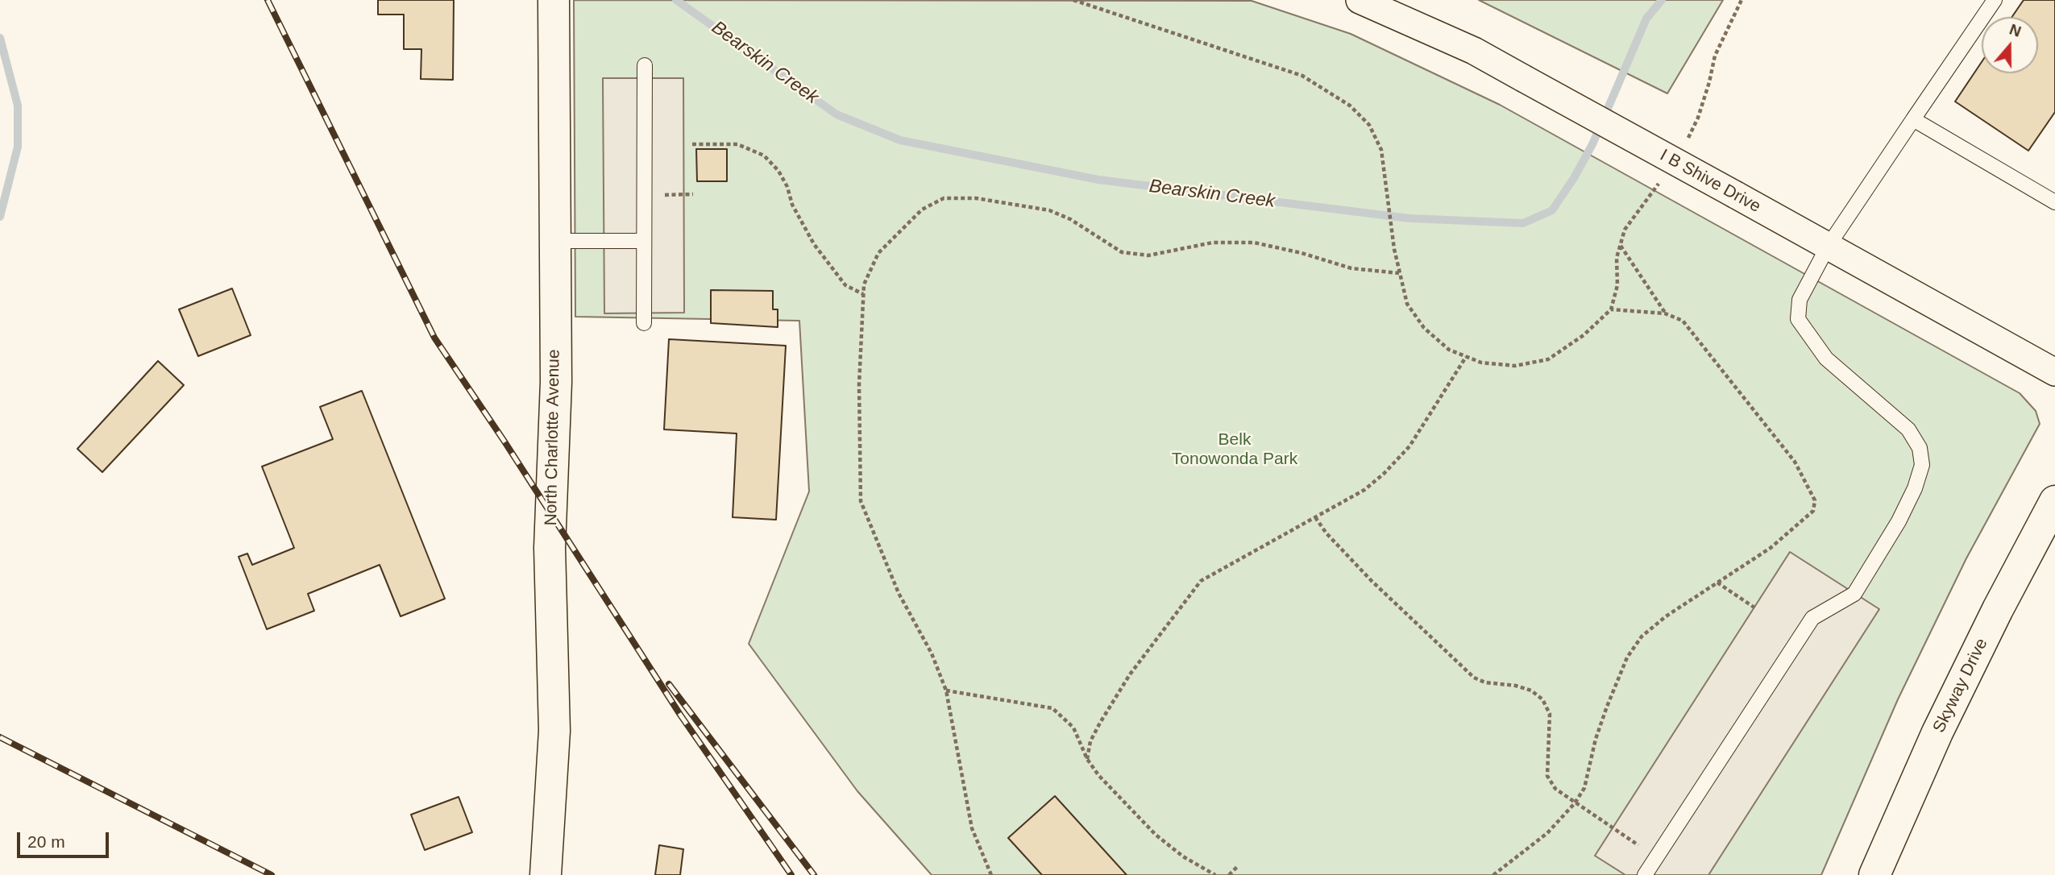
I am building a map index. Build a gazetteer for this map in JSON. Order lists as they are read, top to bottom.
{
  "streets": {
    "main road": ["North Charlotte Avenue", "Skyway Drive"],
    "street": ["I B Shive Drive"]
  },
  "water": ["Bearskin Creek"],
  "parks": ["Belk Tonowonda Park"],
  "scale_bar": "20 m",
  "north": "top"
}
